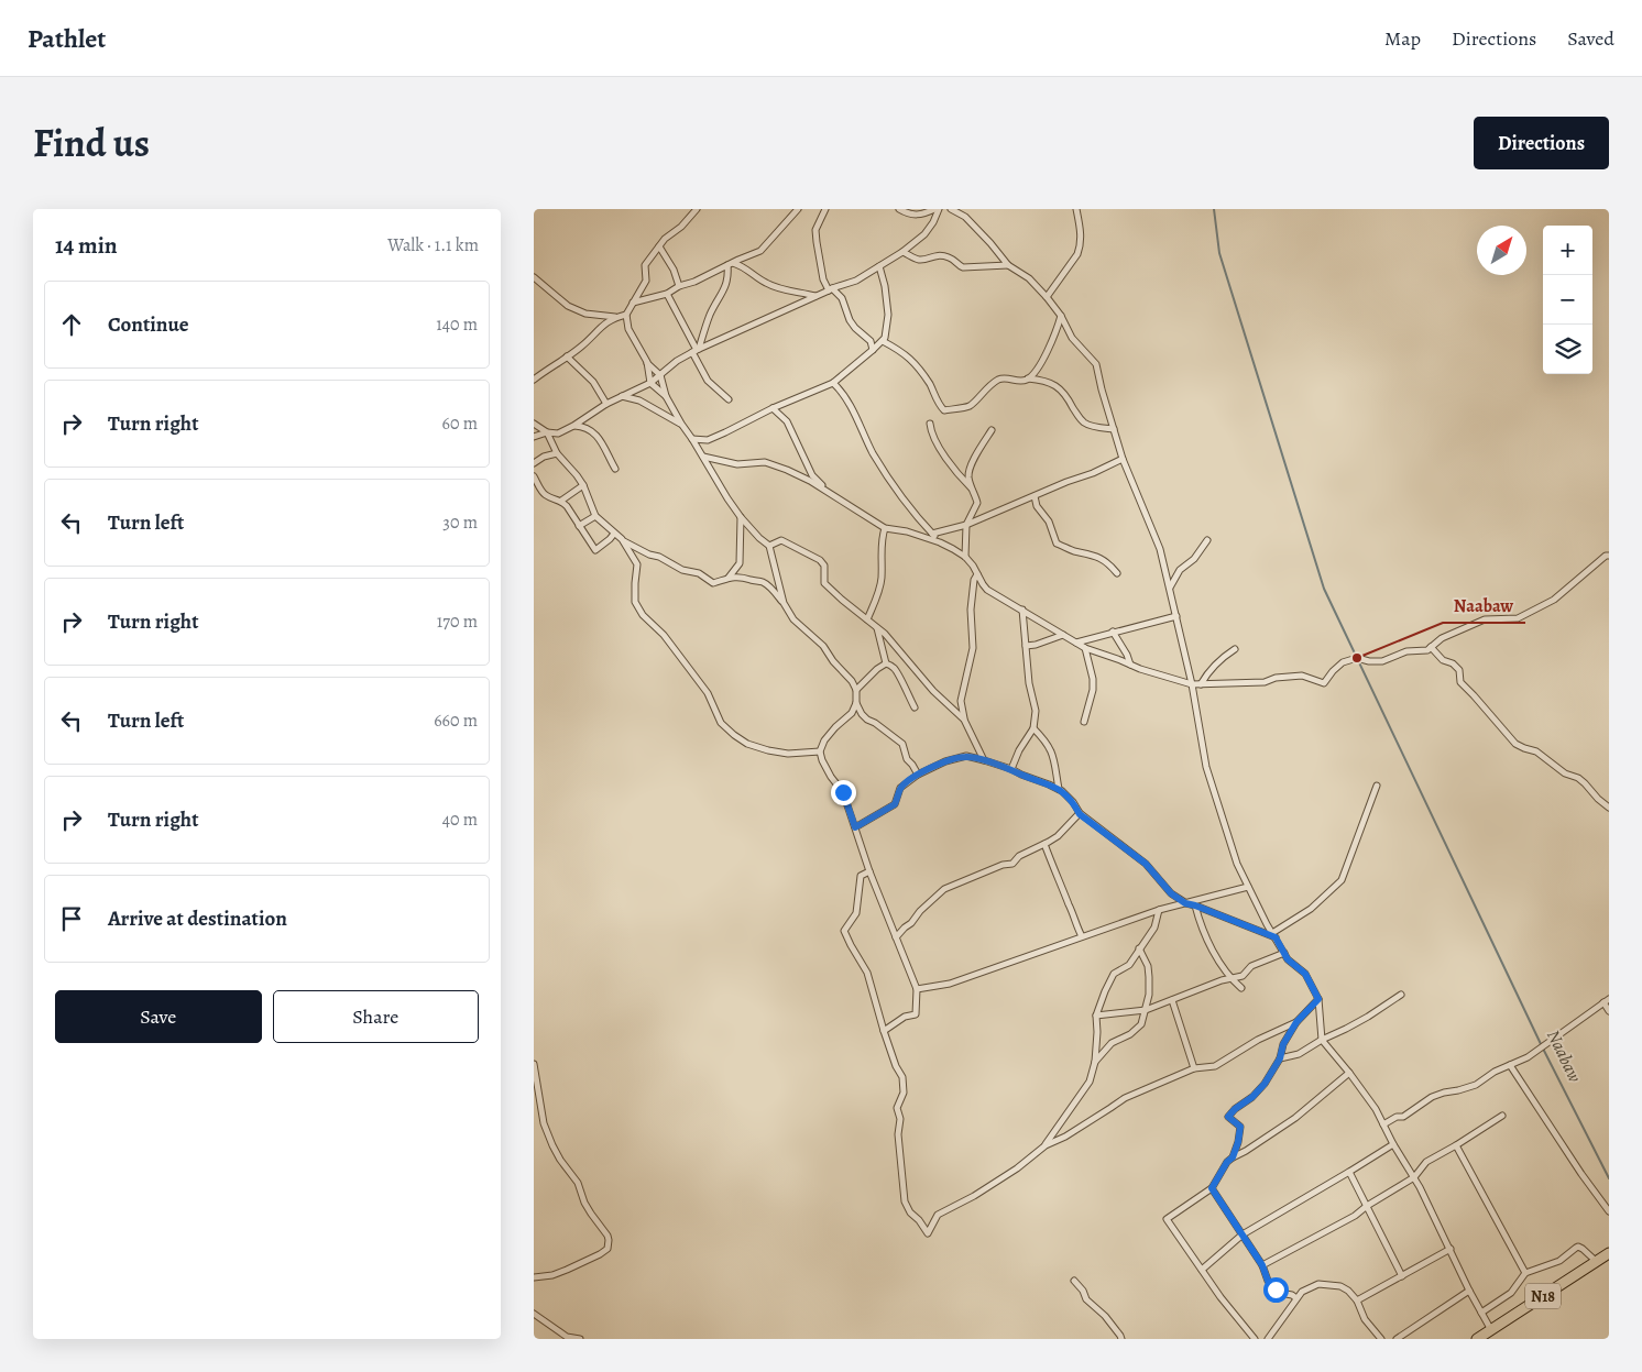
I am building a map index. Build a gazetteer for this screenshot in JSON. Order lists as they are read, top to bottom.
{
  "streets": {
    "highway": ["N18"]
  },
  "water": ["Naabaw"],
  "places": ["Naabaw"],
  "north": "top right",
  "page": {
    "header": "Pathlet",
    "nav": ["Map", "Directions", "Saved"],
    "title": "Find us",
    "buttons": [
      "Directions",
      ["Save", "Share"]
    ],
    "heading": ["14 min", "Walk · 1.1 km"],
    "map_buttons": ["+", "−"],
    "list": [
      ["Continue", "140 m"],
      ["Turn right", "60 m"],
      ["Turn left", "30 m"],
      ["Turn right", "170 m"],
      ["Turn left", "660 m"],
      ["Turn right", "40 m"],
      "Arrive at destination"
    ]
  }
}
